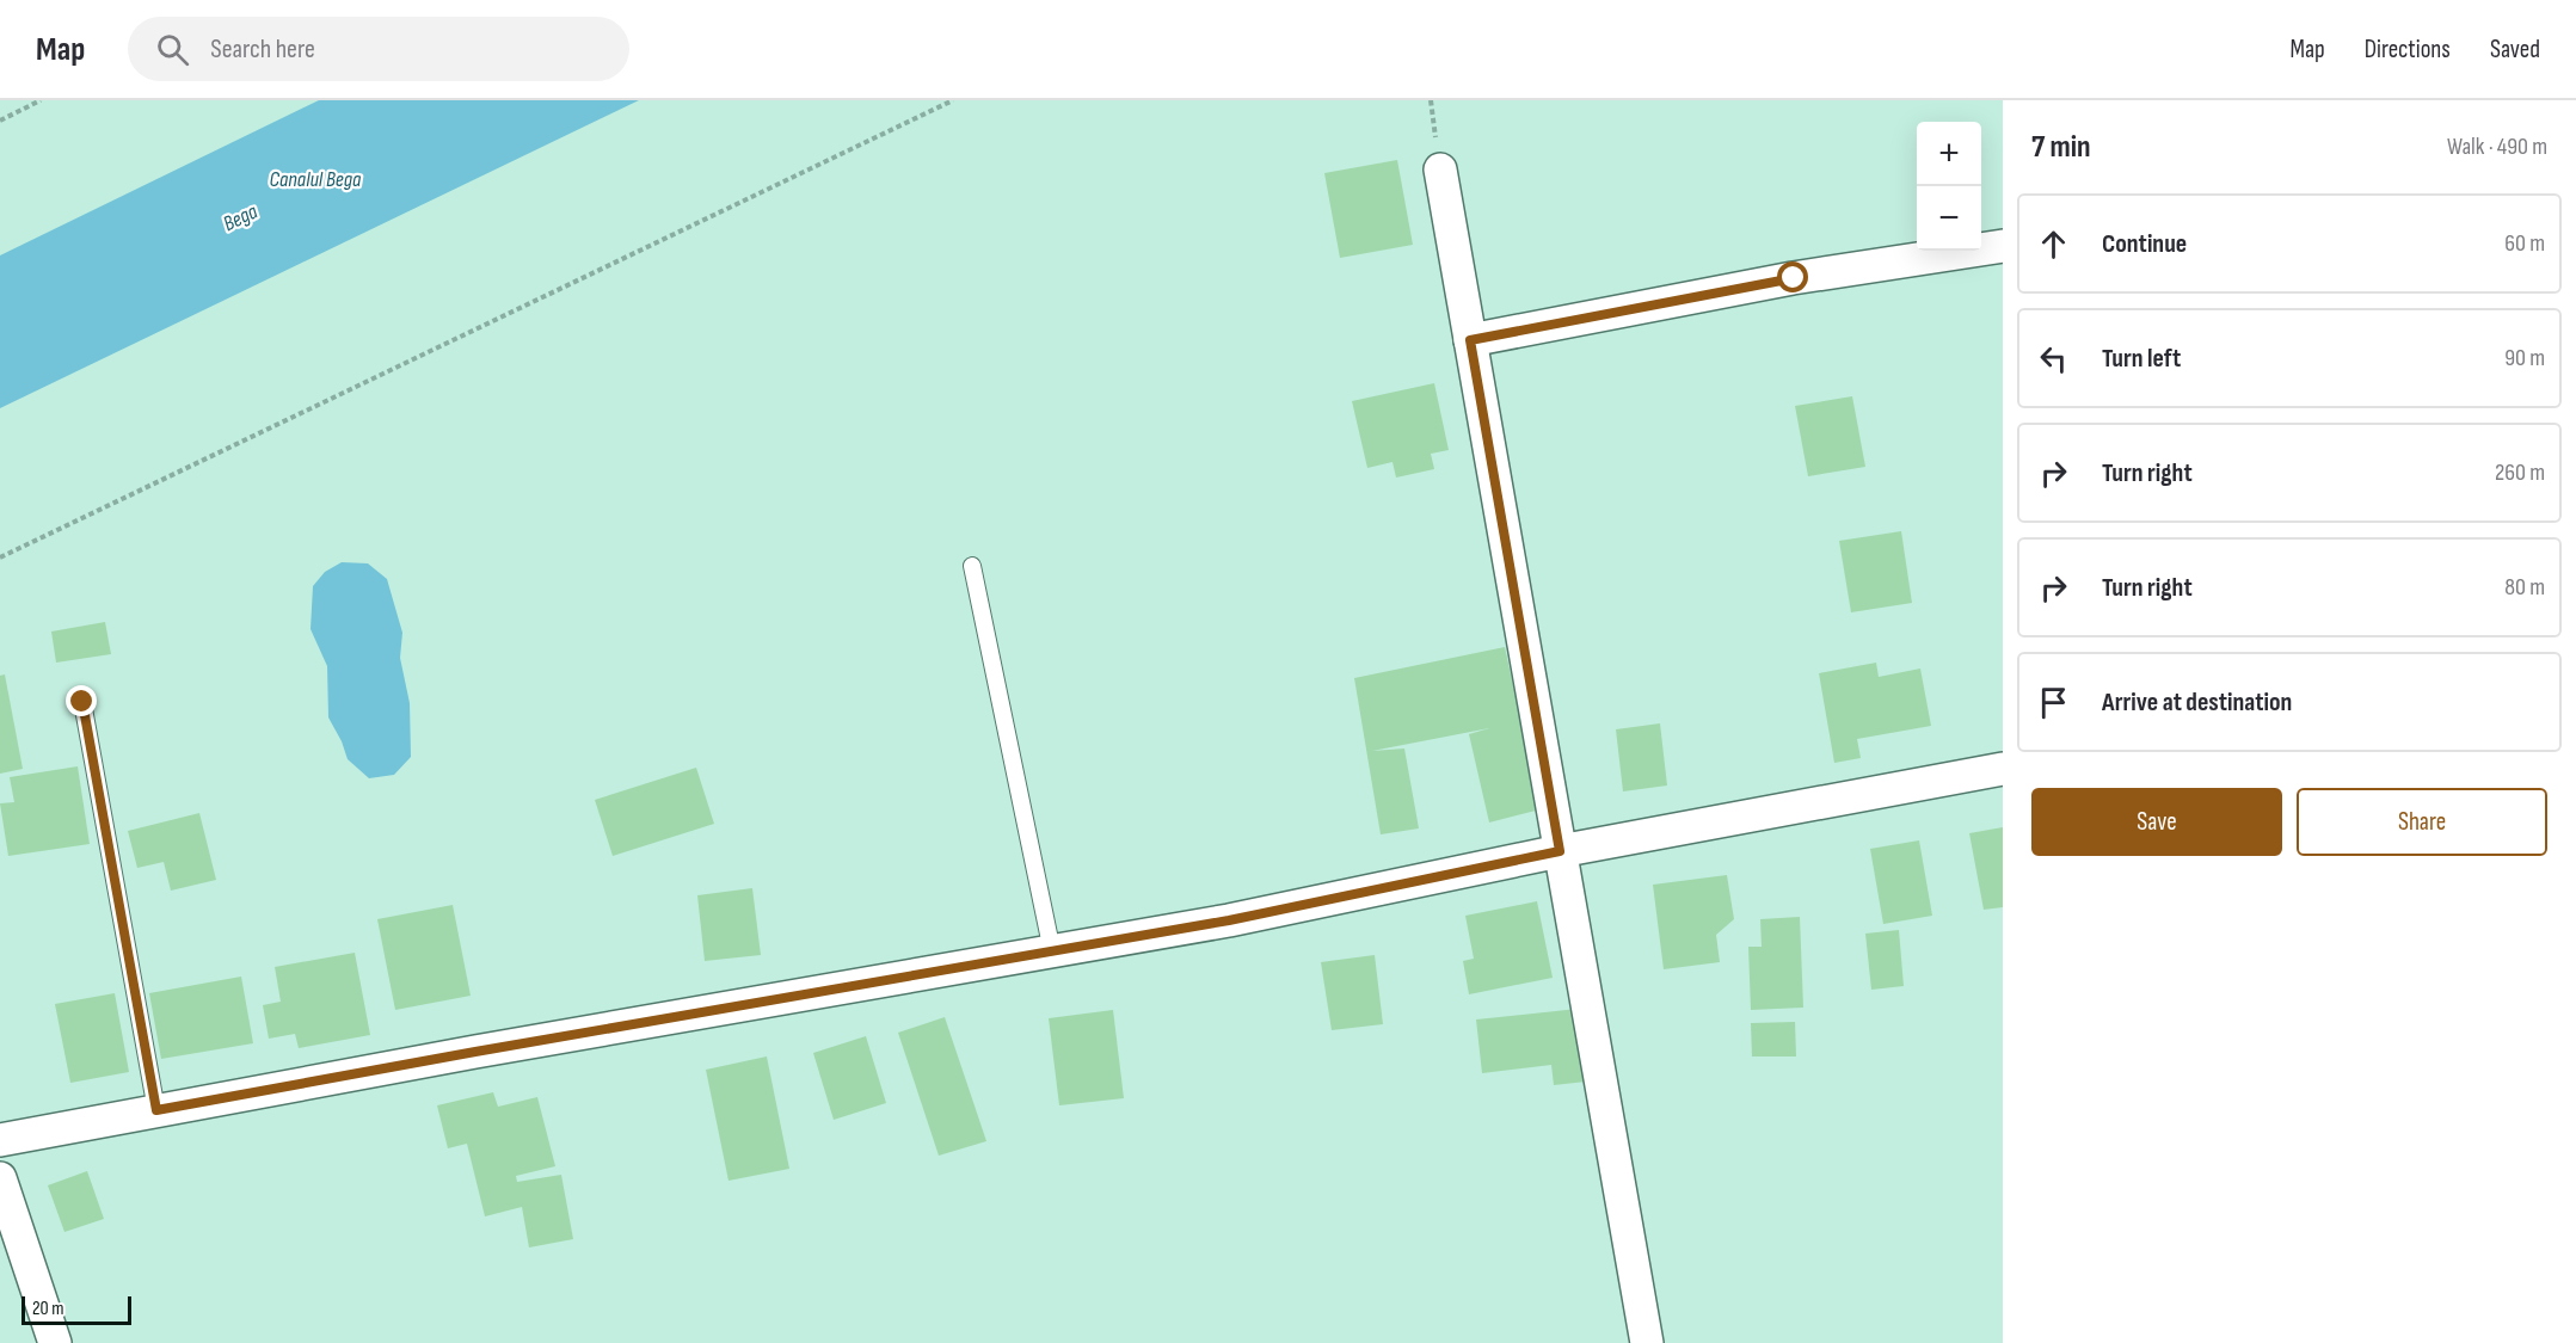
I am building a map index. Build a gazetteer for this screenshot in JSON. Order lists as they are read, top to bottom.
{
  "water": ["Canalul Bega", "Bega"],
  "scale_bar": "20 m",
  "page": {
    "header": "Map",
    "search": "Search here",
    "nav": ["Map", "Directions", "Saved"],
    "heading": ["7 min", "Walk · 490 m"],
    "map_buttons": ["+", "−"],
    "list": [
      ["Continue", "60 m"],
      ["Turn left", "90 m"],
      ["Turn right", "260 m"],
      ["Turn right", "80 m"],
      "Arrive at destination"
    ],
    "buttons": ["Save", "Share"],
    "scale": "20 m"
  }
}
